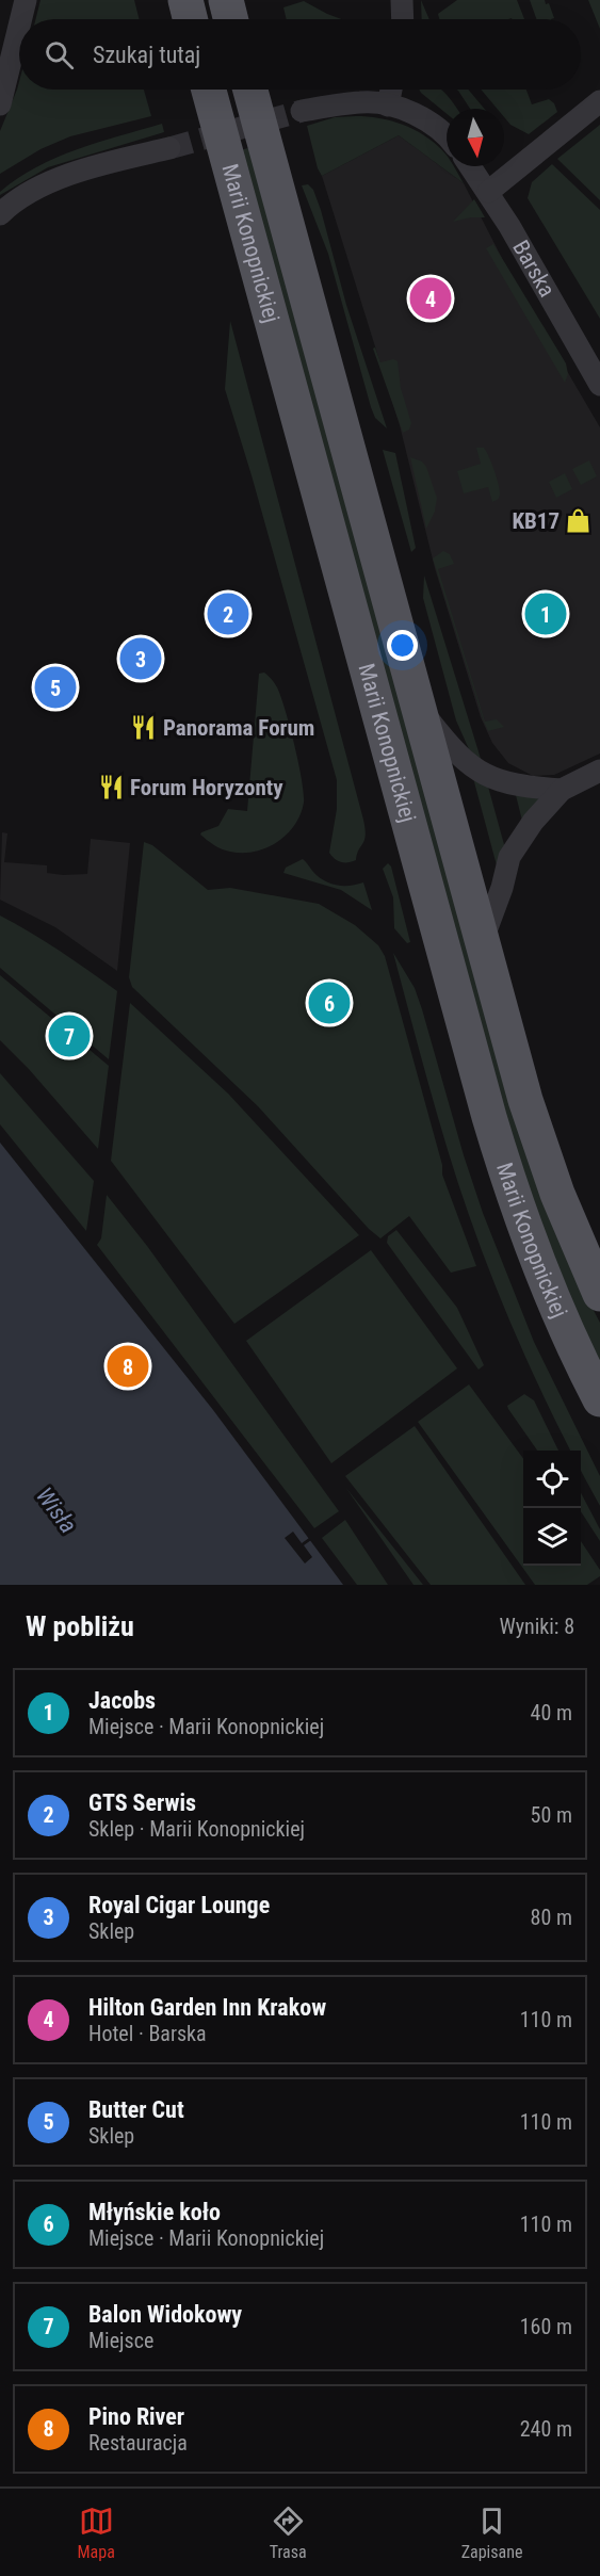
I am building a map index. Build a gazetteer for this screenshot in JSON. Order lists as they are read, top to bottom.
{
  "streets": {
    "main road": ["Marii Konopnickiej"],
    "street": ["Barska"]
  },
  "water": ["Wisła"],
  "places": {
    "shop": ["KB17"],
    "restaurant": ["Panorama Forum", "Forum Horyzonty"]
  },
  "north": "bottom",
  "page": {
    "search": "Szukaj tutaj",
    "pins": [
      "4",
      "1",
      "2",
      "3",
      "5",
      "6",
      "7",
      "8"
    ],
    "heading": ["W pobliżu", "Wyniki: 8"],
    "list": [
      {
        "mark": "1",
        "name": "Jacobs",
        "note": "Miejsce · Marii Konopnickiej",
        "value": "40 m"
      },
      {
        "mark": "2",
        "name": "GTS Serwis",
        "note": "Sklep · Marii Konopnickiej",
        "value": "50 m"
      },
      {
        "mark": "3",
        "name": "Royal Cigar Lounge",
        "note": "Sklep",
        "value": "80 m"
      },
      {
        "mark": "4",
        "name": "Hilton Garden Inn Krakow",
        "note": "Hotel · Barska",
        "value": "110 m"
      },
      {
        "mark": "5",
        "name": "Butter Cut",
        "note": "Sklep",
        "value": "110 m"
      },
      {
        "mark": "6",
        "name": "Młyńskie koło",
        "note": "Miejsce · Marii Konopnickiej",
        "value": "110 m"
      },
      {
        "mark": "7",
        "name": "Balon Widokowy",
        "note": "Miejsce",
        "value": "160 m"
      },
      {
        "mark": "8",
        "name": "Pino River",
        "note": "Restauracja",
        "value": "240 m"
      }
    ],
    "nav": ["Mapa", "Trasa", "Zapisane"]
  }
}
